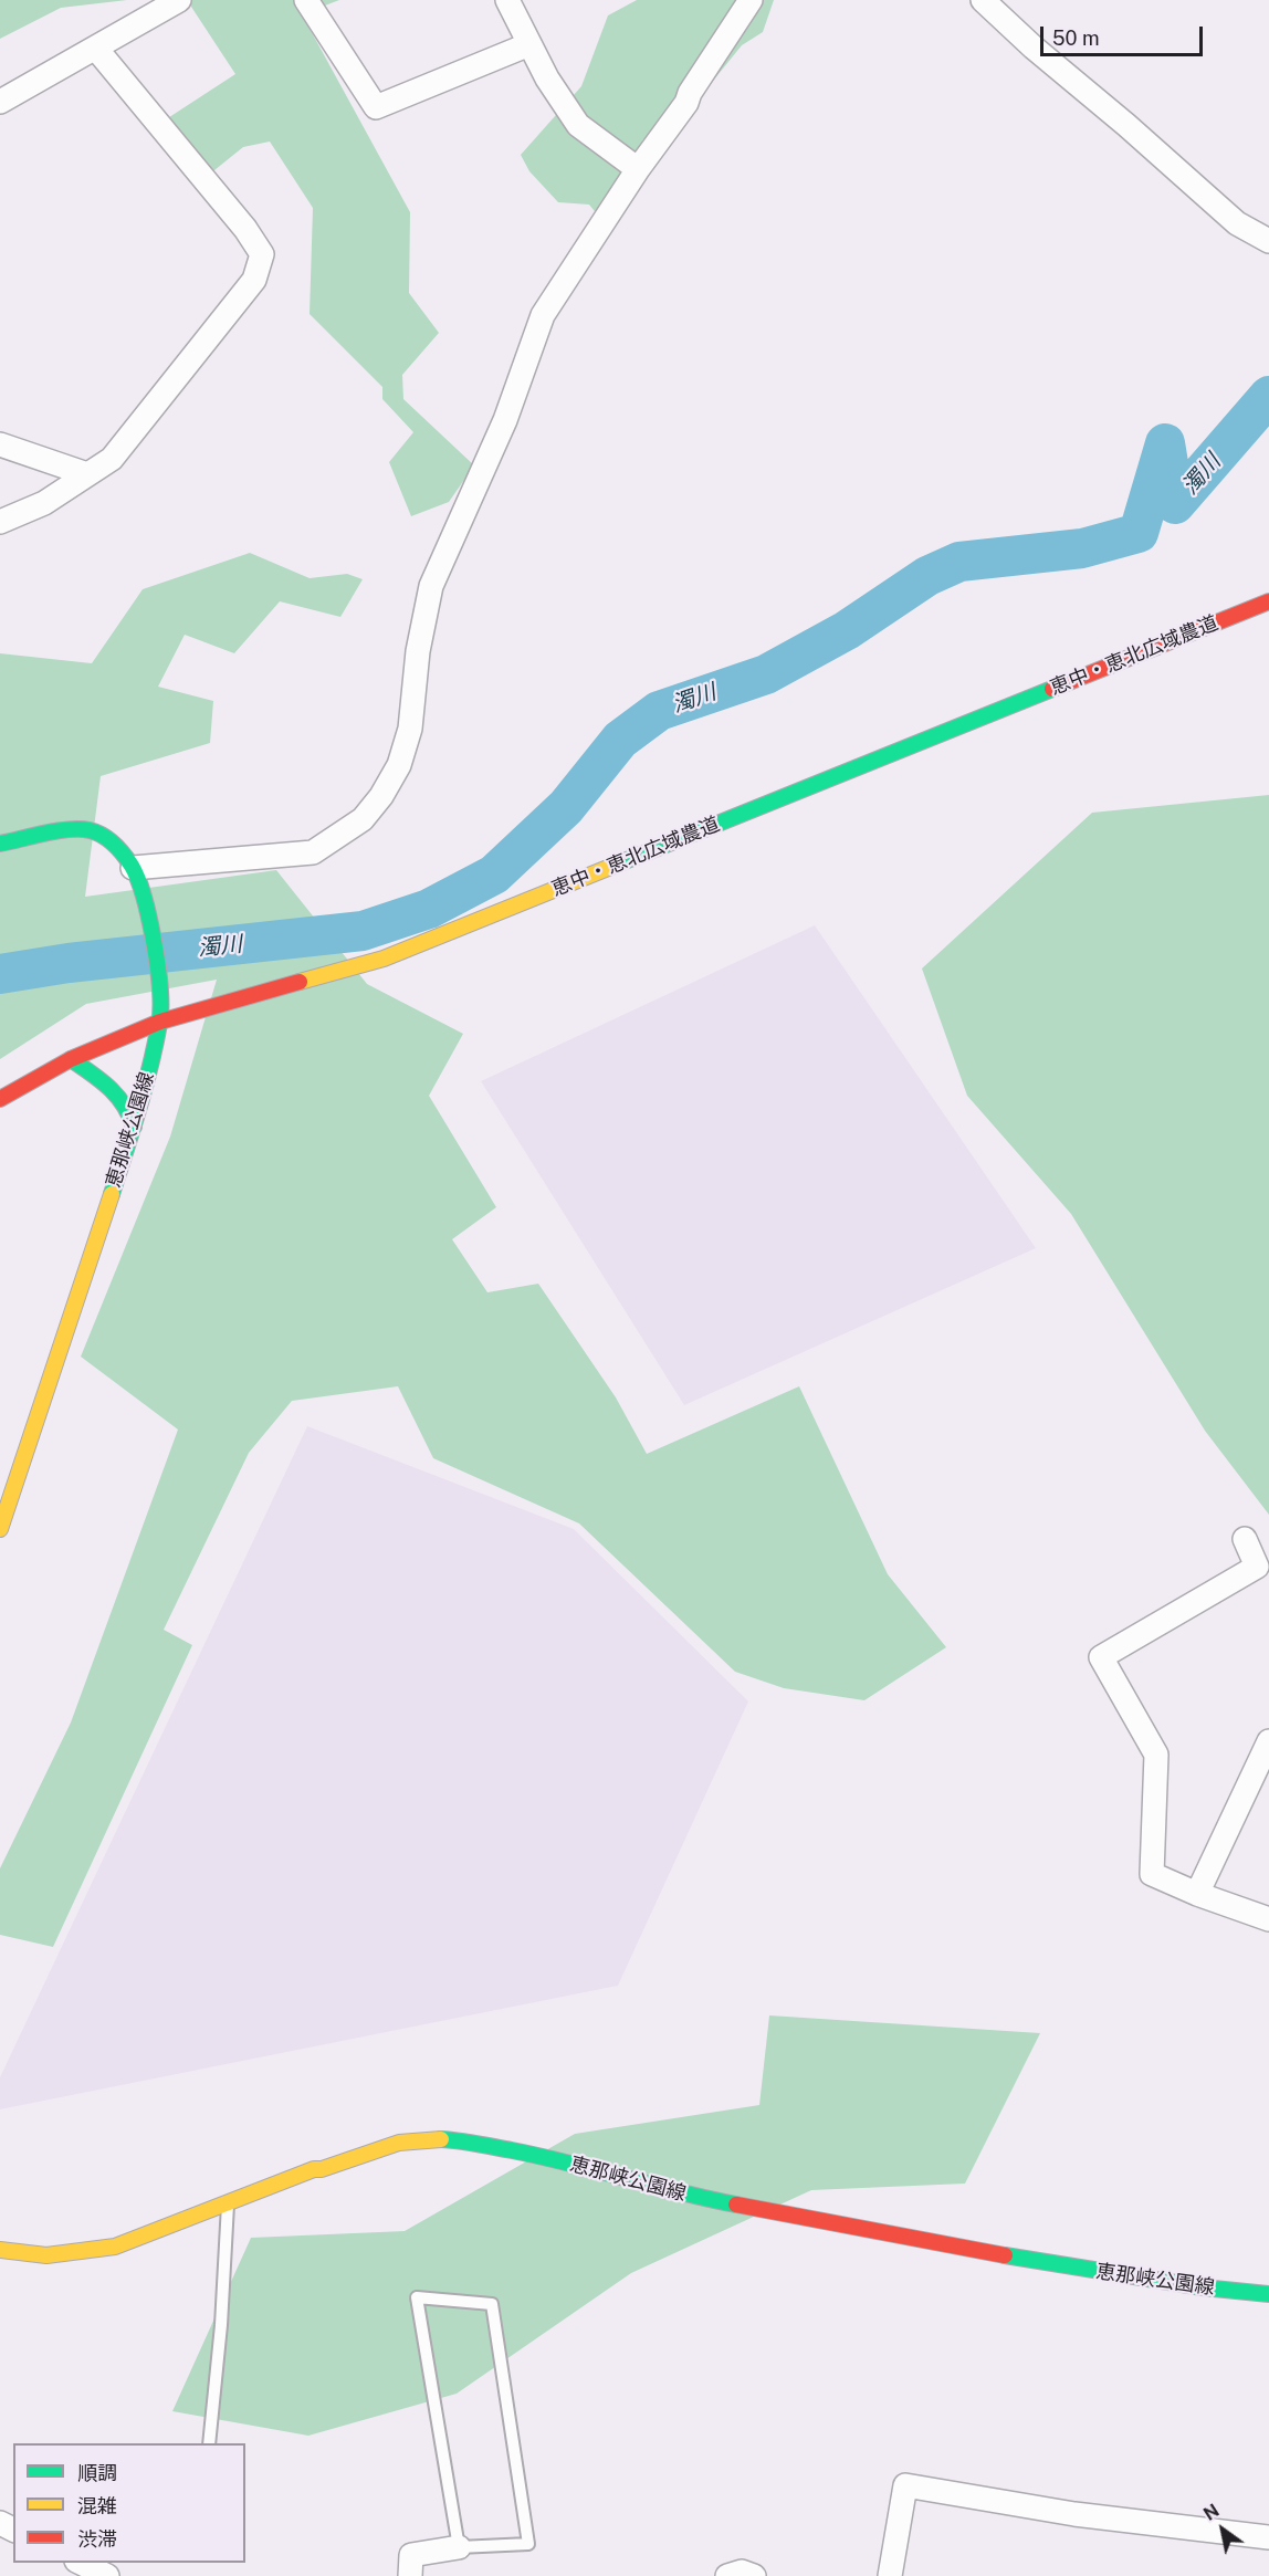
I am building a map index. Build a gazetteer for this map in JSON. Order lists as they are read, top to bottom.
{
  "streets": {
    "main road": ["恵中・恵北広域農道", "恵那峡公園線"]
  },
  "crossings": [
    ["恵中・恵北広域農道", "恵那峡公園線"]
  ],
  "water": ["濁川"],
  "legend": ["順調", "混雑", "渋滞"],
  "scale_bar": "50 m",
  "north": "top left"
}
